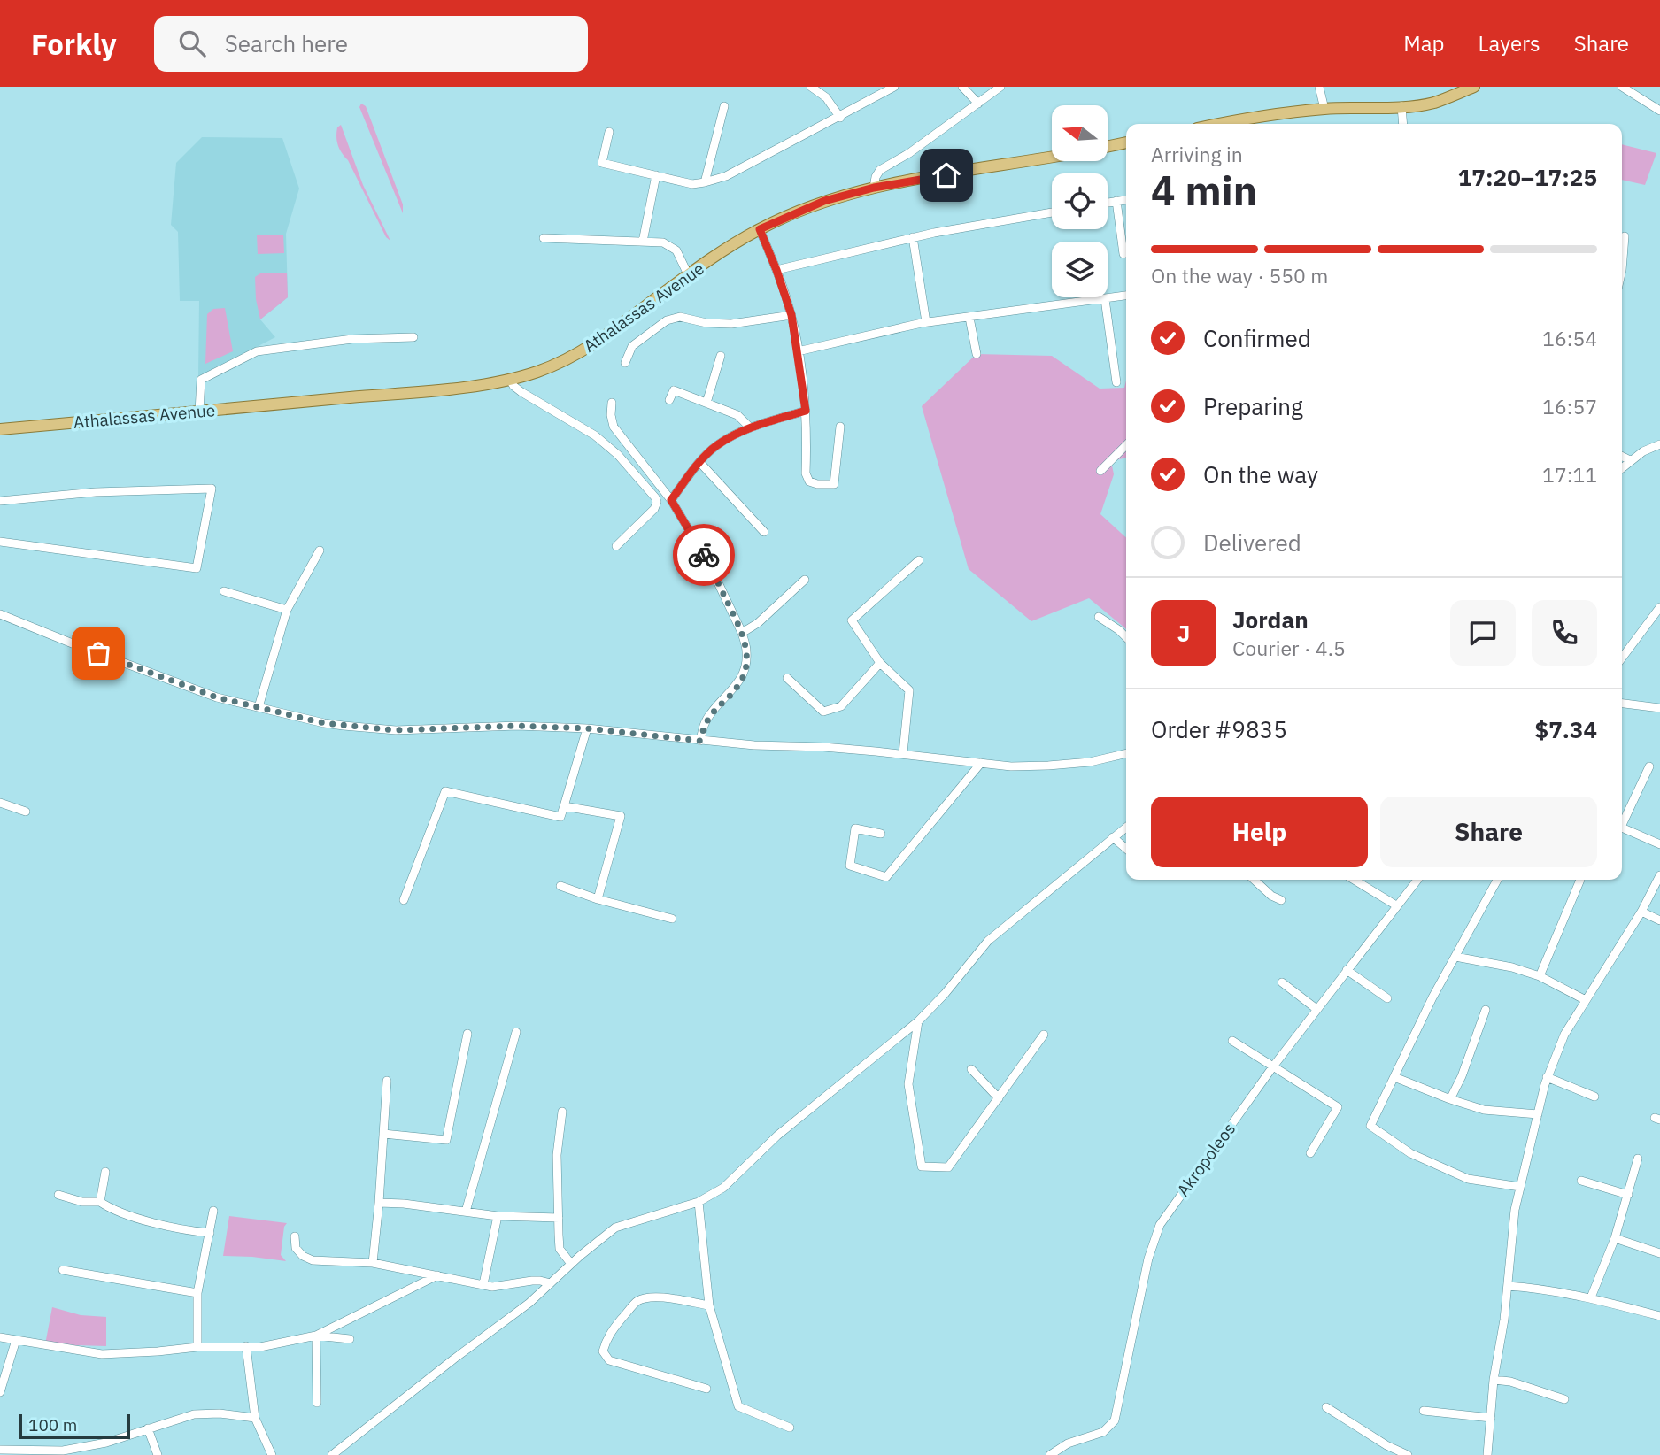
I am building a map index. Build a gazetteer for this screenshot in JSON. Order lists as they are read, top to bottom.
{
  "streets": {
    "main road": ["Athalassas Avenue"],
    "street": ["Akropoleos"]
  },
  "scale_bar": "100 m",
  "north": "left",
  "page": {
    "header": "Forkly",
    "search": "Search here",
    "nav": ["Map", "Layers", "Share"],
    "heading": ["4 min", "Arriving in", "17:20–17:25"],
    "panel": [
      "Jordan",
      "Courier · 4.5",
      "Order #9835",
      "$7.34"
    ],
    "bar": "On the way · 550 m",
    "list": [
      ["Confirmed", "16:54"],
      ["Preparing", "16:57"],
      ["On the way", "17:11"],
      "Delivered"
    ],
    "round": "J",
    "buttons": ["Help", "Share"],
    "scale": "100 m"
  }
}
